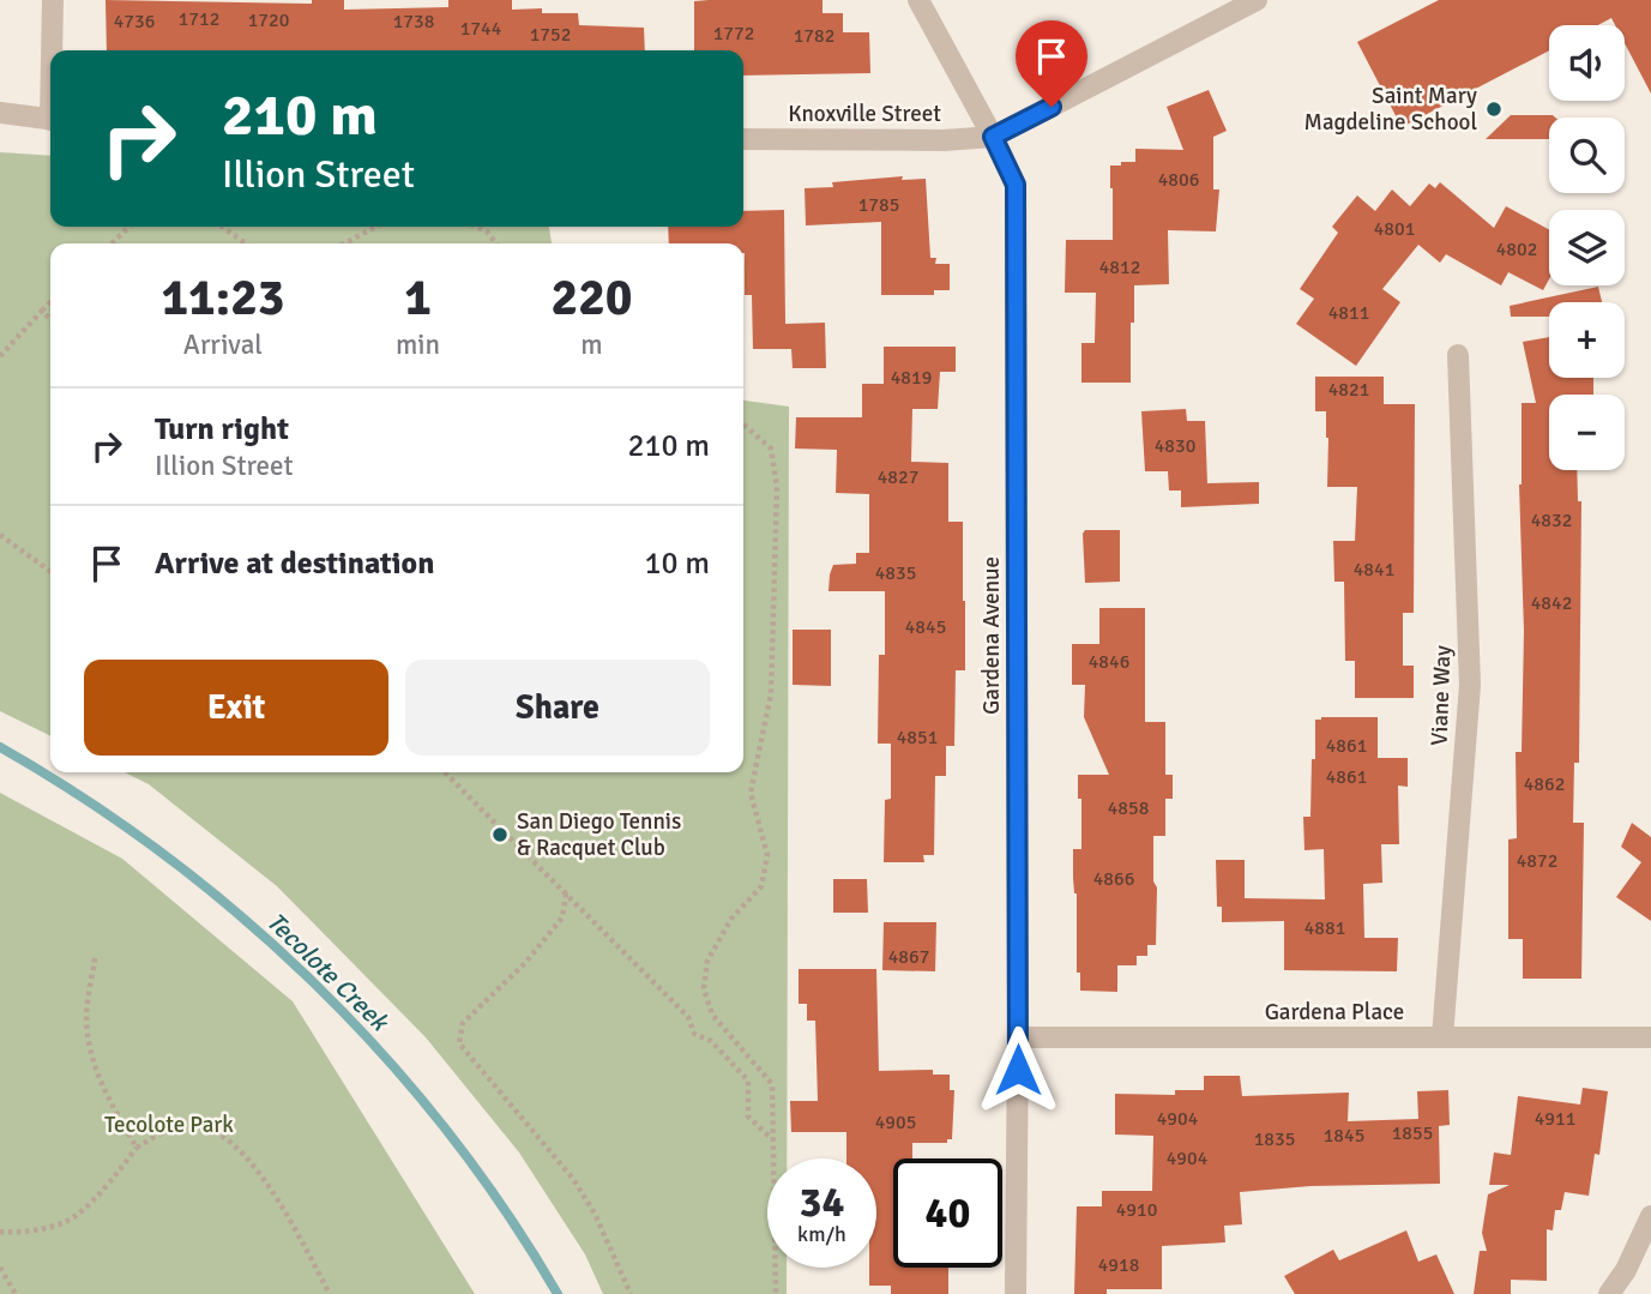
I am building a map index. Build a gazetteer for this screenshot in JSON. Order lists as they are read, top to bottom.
{
  "streets": {
    "street": [
      "Knoxville Street",
      "Gardena Avenue",
      "Viane Way",
      "Gardena Place"
    ]
  },
  "crossings": [
    ["Knoxville Street", "Gardena Avenue"],
    ["Gardena Avenue", "Gardena Place"],
    ["Viane Way", "Gardena Place"]
  ],
  "water": ["Tecolote Creek"],
  "parks": ["Tecolote Park"],
  "places": ["Saint Mary Magdeline School", "San Diego Tennis & Racquet Club"],
  "house_numbers": [
    "1712",
    "1720",
    "4736",
    "1738",
    "1744",
    "1772",
    "1752",
    "1782",
    "4806",
    "1785",
    "4801",
    "4802",
    "4812",
    "4811",
    "4819",
    "4821",
    "4830",
    "4827",
    "4832",
    "4841",
    "4835",
    "4842",
    "4845",
    "4846",
    "4851",
    "4861",
    "4861",
    "4862",
    "4858",
    "4872",
    "4866",
    "4881",
    "4867",
    "4904",
    "4911",
    "4905",
    "1855",
    "1845",
    "1835",
    "4904",
    "4910",
    "4918"
  ],
  "page": {
    "map_buttons": ["+", "−"],
    "turn": ["210 m", "Illion Street"],
    "eta": [
      "11:23",
      "Arrival",
      "1",
      "min",
      "220",
      "m"
    ],
    "list": [
      {
        "name": "Turn right",
        "note": "Illion Street",
        "value": "210 m"
      },
      {
        "name": "Arrive at destination",
        "value": "10 m"
      }
    ],
    "buttons": ["Exit", "Share"],
    "speed": "34 km/h",
    "limit": "40"
  }
}
